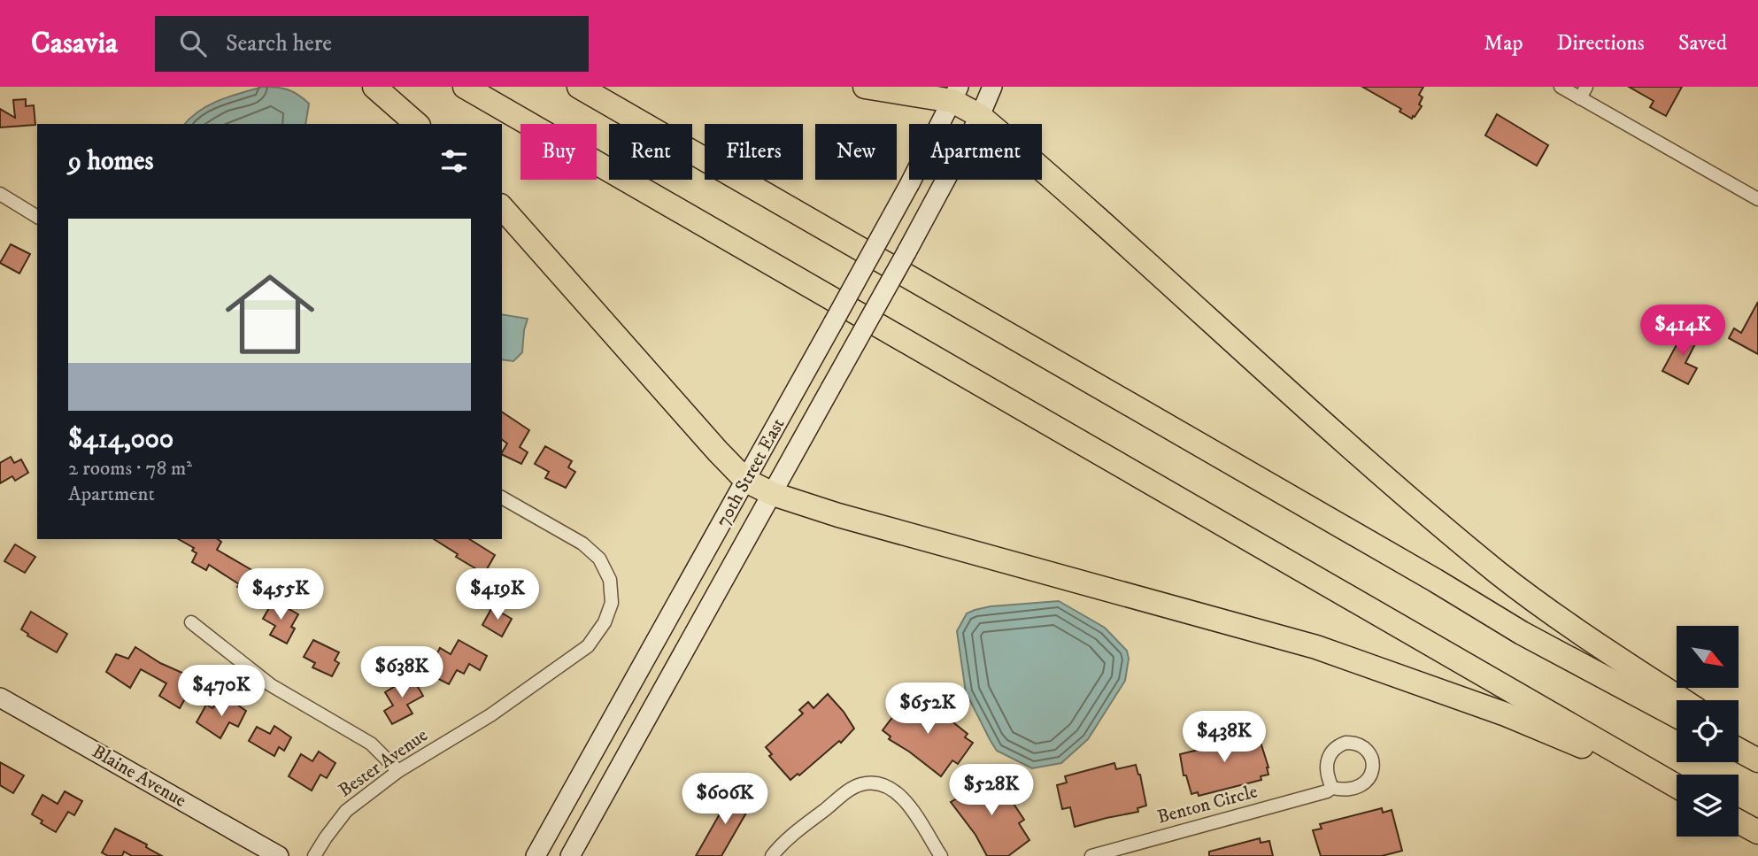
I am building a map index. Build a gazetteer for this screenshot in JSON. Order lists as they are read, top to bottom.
{
  "streets": {
    "main road": ["70th Street East", "Blaine Avenue"],
    "street": ["Bester Avenue", "Benton Circle"]
  },
  "north": "bottom right",
  "page": {
    "header": "Casavia",
    "search": "Search here",
    "nav": ["Map", "Directions", "Saved"],
    "chip": [
      "Buy",
      "Rent",
      "Filters",
      "New",
      "Apartment"
    ],
    "heading": "9 homes",
    "list": [
      {
        "name": "$414,000",
        "note": "2 rooms · 78 m² · Apartment"
      }
    ],
    "price": [
      "$414K",
      "$455K",
      "$419K",
      "$638K",
      "$470K",
      "$652K",
      "$438K",
      "$528K",
      "$606K"
    ]
  }
}
